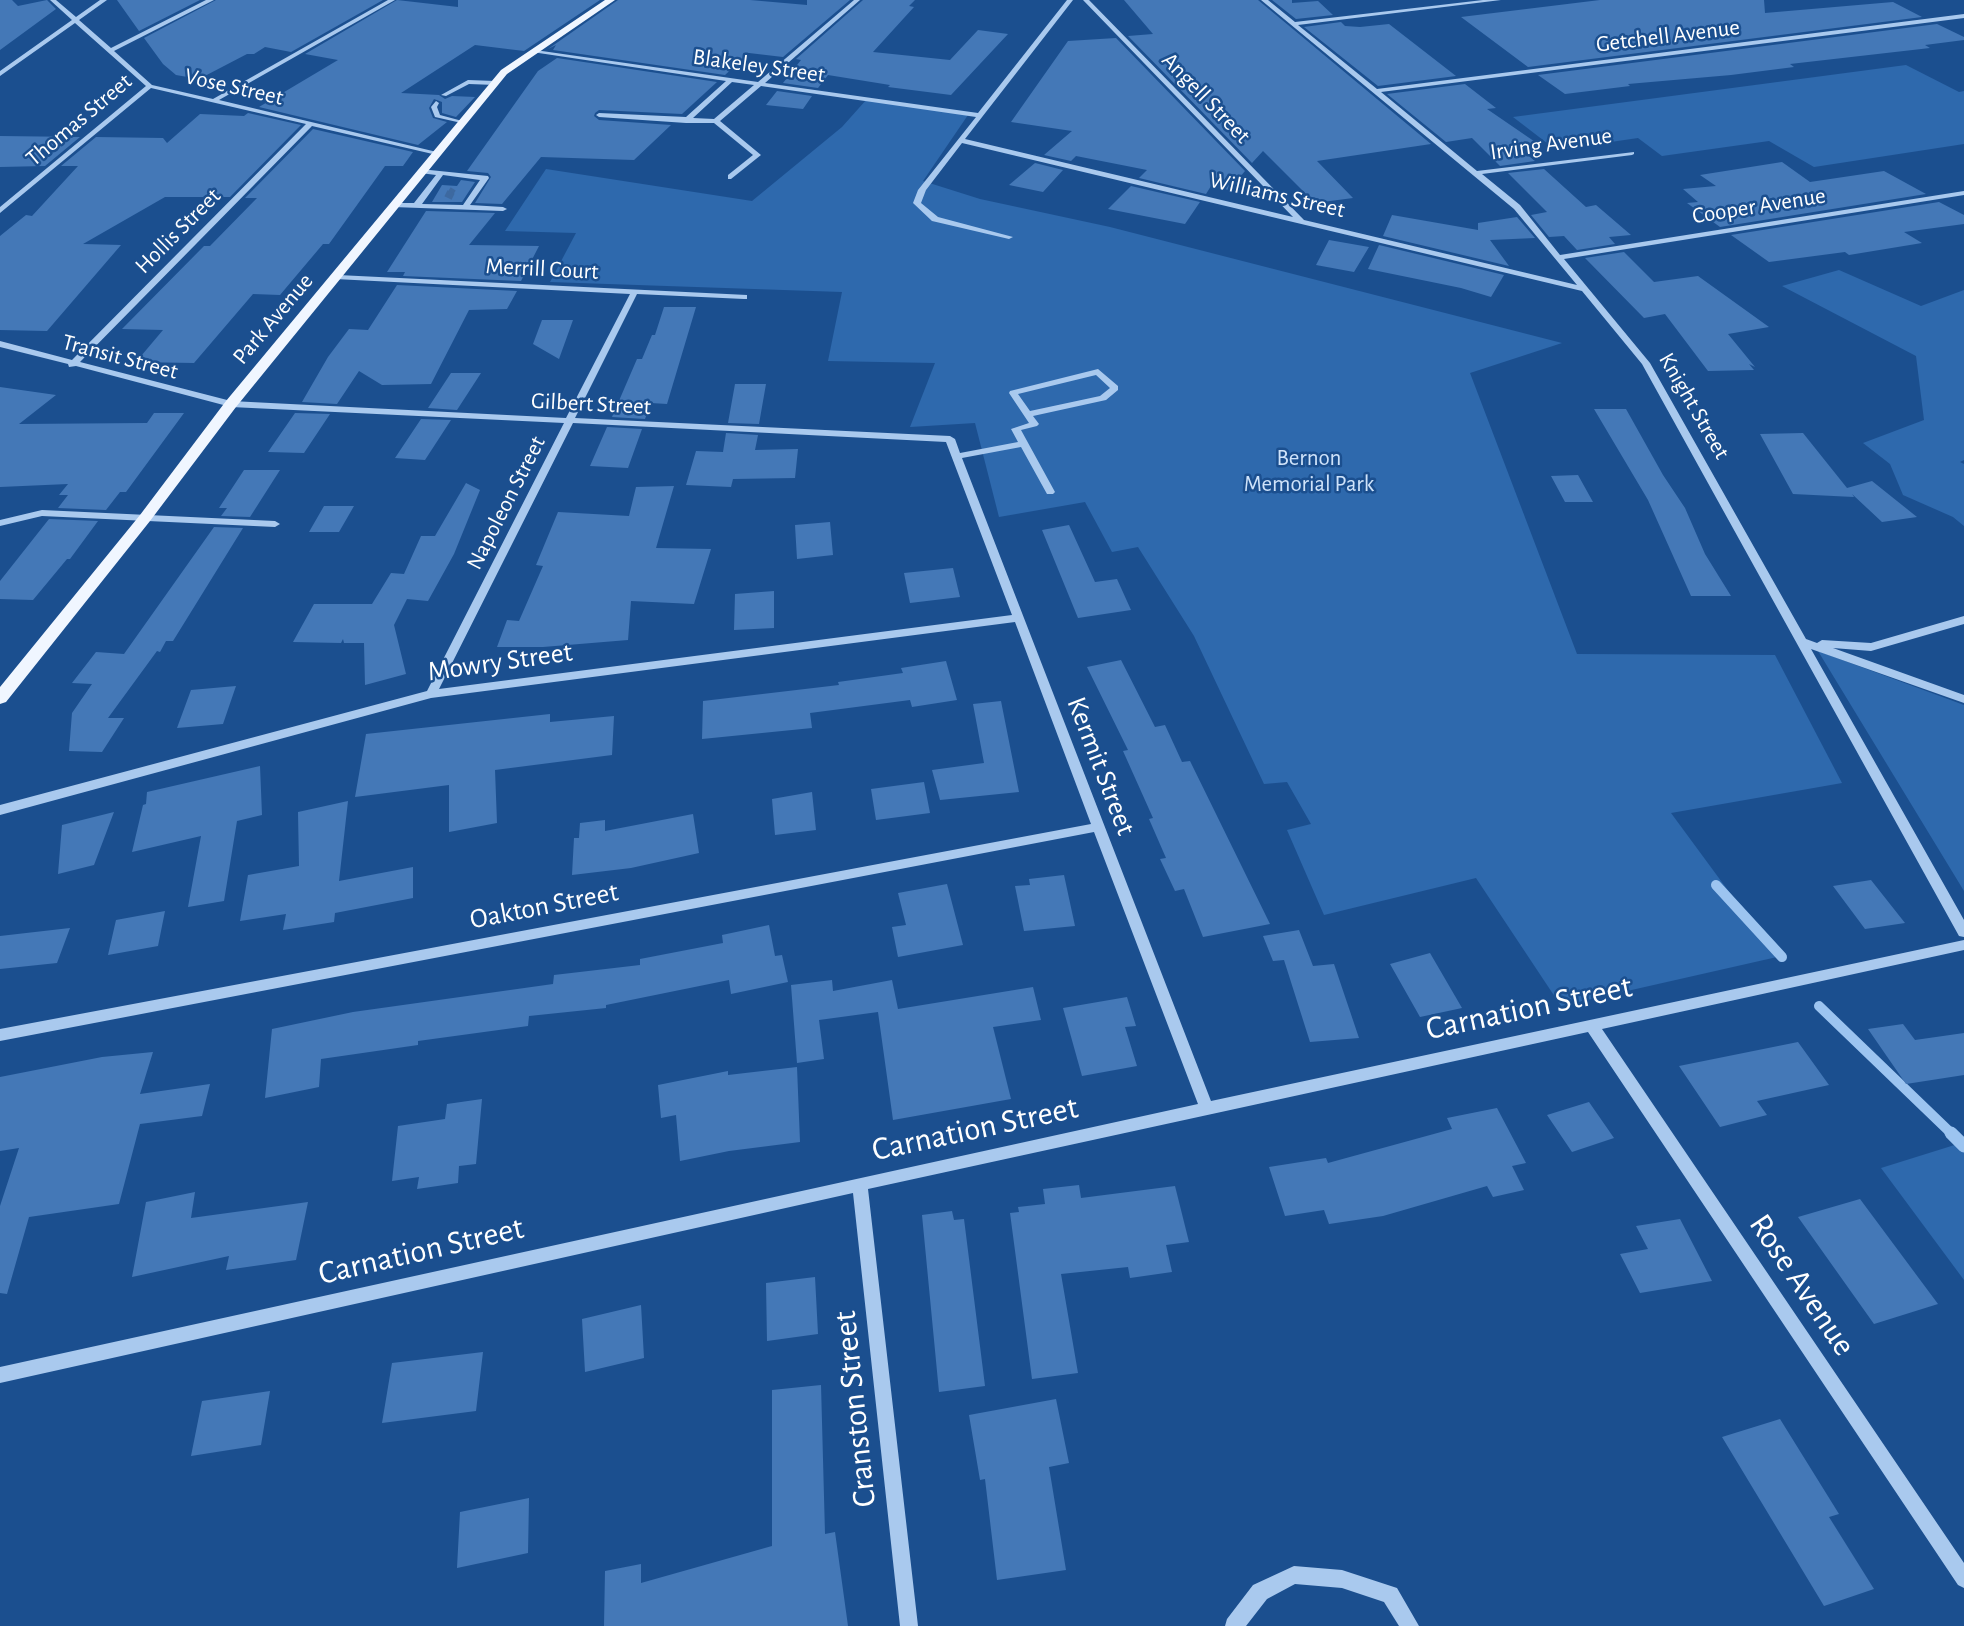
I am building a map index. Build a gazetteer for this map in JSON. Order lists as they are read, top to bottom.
{
  "streets": {
    "main road": ["Park Avenue"],
    "street": [
      "Getchell Avenue",
      "Blakeley Street",
      "Vose Street",
      "Angell Street",
      "Thomas Street",
      "Irving Avenue",
      "Williams Street",
      "Cooper Avenue",
      "Hollis Street",
      "Merrill Court",
      "Transit Street",
      "Gilbert Street",
      "Knight Street",
      "Napoleon Street",
      "Mowry Street",
      "Kermit Street",
      "Oakton Street",
      "Carnation Street",
      "Rose Avenue",
      "Cranston Street"
    ]
  },
  "crossings": [
    ["Getchell Avenue", "Knight Street"],
    ["Blakeley Street", "Park Avenue"],
    ["Vose Street", "Thomas Street"],
    ["Vose Street", "Hollis Street"],
    ["Vose Street", "Park Avenue"],
    ["Angell Street", "Williams Street"],
    ["Irving Avenue", "Knight Street"],
    ["Williams Street", "Knight Street"],
    ["Cooper Avenue", "Knight Street"],
    ["Hollis Street", "Transit Street"],
    ["Merrill Court", "Park Avenue"],
    ["Merrill Court", "Napoleon Street"],
    ["Park Avenue", "Transit Street"],
    ["Park Avenue", "Gilbert Street"],
    ["Transit Street", "Gilbert Street"],
    ["Gilbert Street", "Napoleon Street"],
    ["Gilbert Street", "Kermit Street"],
    ["Napoleon Street", "Mowry Street"],
    ["Mowry Street", "Kermit Street"],
    ["Kermit Street", "Oakton Street"],
    ["Kermit Street", "Carnation Street"],
    ["Carnation Street", "Rose Avenue"],
    ["Carnation Street", "Cranston Street"]
  ],
  "parks": ["Bernon Memorial Park"]
}
